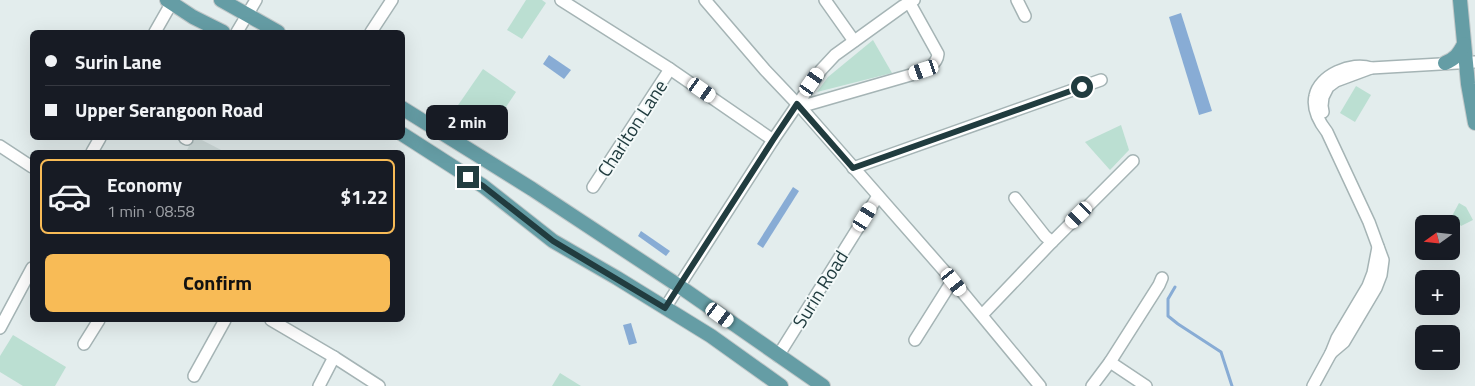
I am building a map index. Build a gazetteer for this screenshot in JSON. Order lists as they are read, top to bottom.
{
  "streets": {
    "street": ["Charlton Lane", "Surin Road"]
  },
  "north": "left",
  "page": {
    "banner": ["Surin Lane", "Upper Serangoon Road"],
    "bubble": "2 min",
    "list": [
      {
        "name": "Economy",
        "note": "1 min · 08:58",
        "value": "$1.22"
      }
    ],
    "map_buttons": ["+", "−"],
    "buttons": "Confirm"
  }
}
